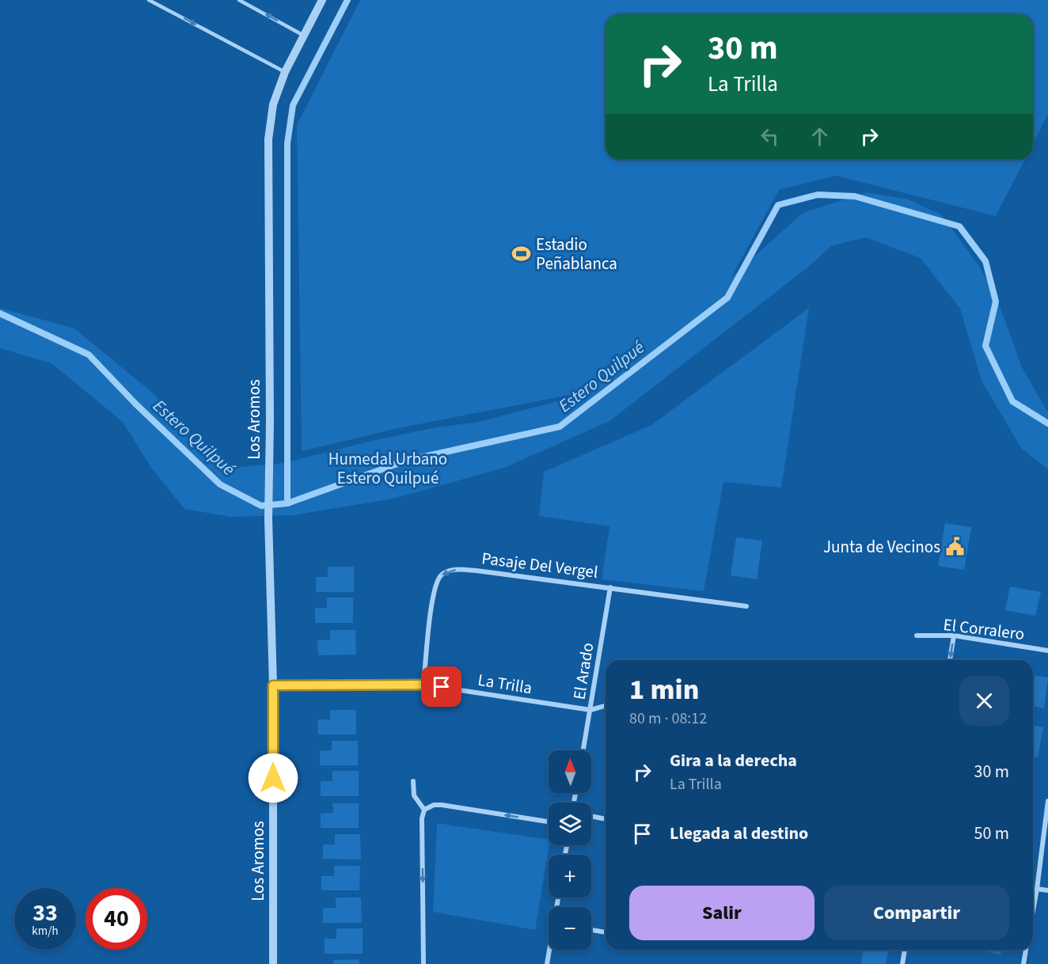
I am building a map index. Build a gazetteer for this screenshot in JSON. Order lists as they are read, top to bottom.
{
  "streets": {
    "street": [
      "Los Aromos",
      "Pasaje Del Vergel",
      "El Corralero",
      "El Arado",
      "La Trilla"
    ]
  },
  "crossings": [
    ["Los Aromos", "La Trilla"],
    ["Pasaje Del Vergel", "El Arado"],
    ["Pasaje Del Vergel", "La Trilla"],
    ["El Arado", "La Trilla"]
  ],
  "water": ["Estero Quilpué"],
  "parks": ["Humedal Urbano Estero Quilpué"],
  "places": {
    "sports": ["Estadio Peñablanca"],
    "public building": ["Junta de Vecinos"]
  },
  "north": "top",
  "page": {
    "turn": ["30 m", "La Trilla"],
    "heading": ["1 min", "80 m · 08:12"],
    "list": [
      {
        "name": "Gira a la derecha",
        "note": "La Trilla",
        "value": "30 m"
      },
      {
        "name": "Llegada al destino",
        "value": "50 m"
      }
    ],
    "map_buttons": ["+", "−"],
    "buttons": ["Salir", "Compartir"],
    "speed": "33 km/h",
    "limit": "40"
  }
}
